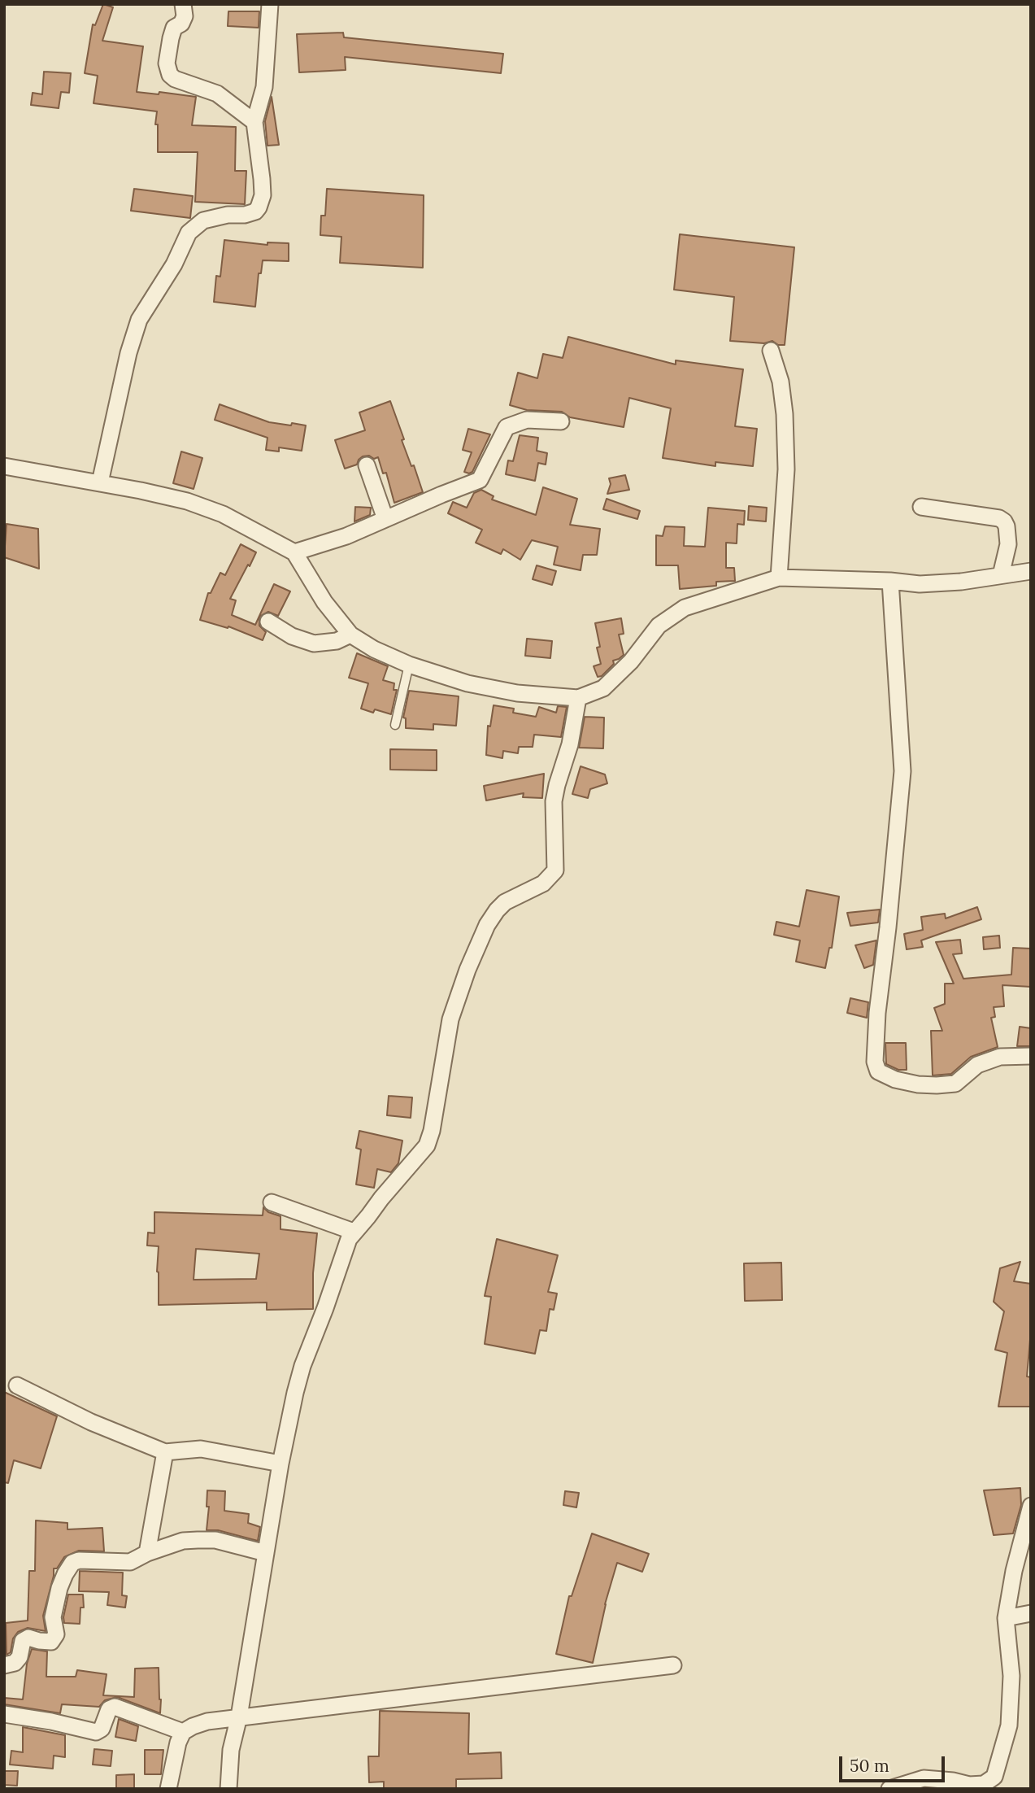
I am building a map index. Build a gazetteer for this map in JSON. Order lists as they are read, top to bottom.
{
  "scale_bar": "50 m"
}
